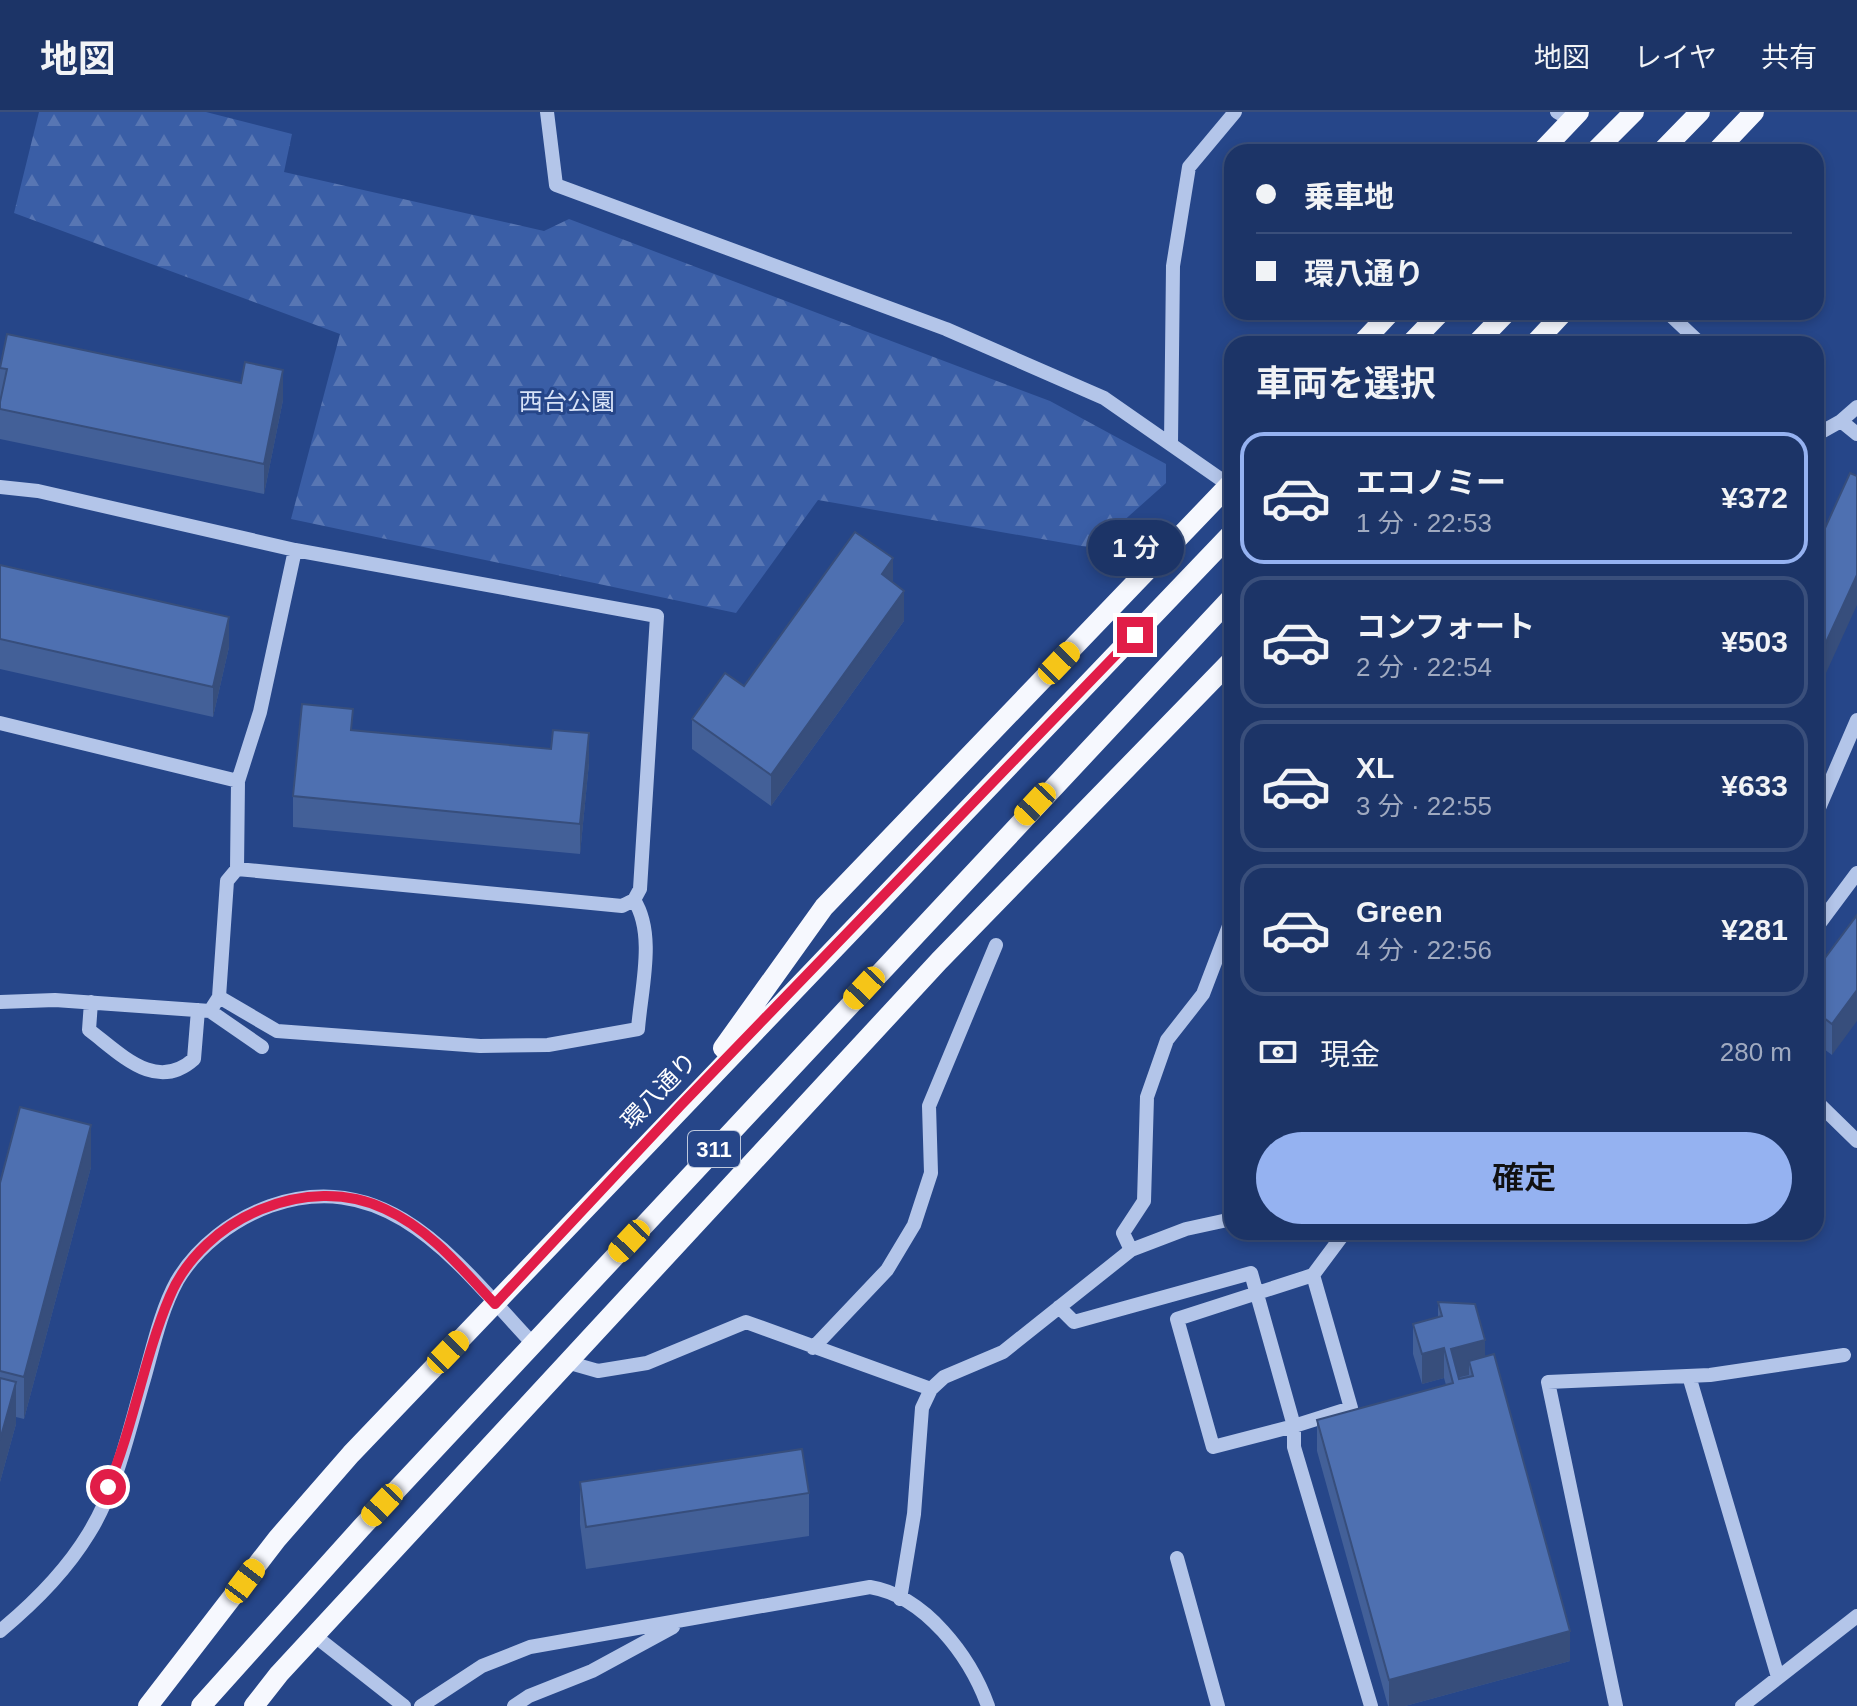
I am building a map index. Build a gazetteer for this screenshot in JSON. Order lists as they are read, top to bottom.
{
  "streets": {
    "main road": ["環八通り", "311"]
  },
  "parks": ["西台公園"],
  "page": {
    "header": "地図",
    "nav": ["地図", "レイヤ", "共有"],
    "banner": ["乗車地", "環八通り"],
    "heading": "車両を選択",
    "list": [
      {
        "name": "エコノミー",
        "note": "1 分 · 22:53",
        "value": "¥372"
      },
      {
        "name": "コンフォート",
        "note": "2 分 · 22:54",
        "value": "¥503"
      },
      {
        "name": "XL",
        "note": "3 分 · 22:55",
        "value": "¥633"
      },
      {
        "name": "Green",
        "note": "4 分 · 22:56",
        "value": "¥281"
      }
    ],
    "bubble": "1 分",
    "pay": ["現金", "280 m"],
    "buttons": "確定"
  }
}
